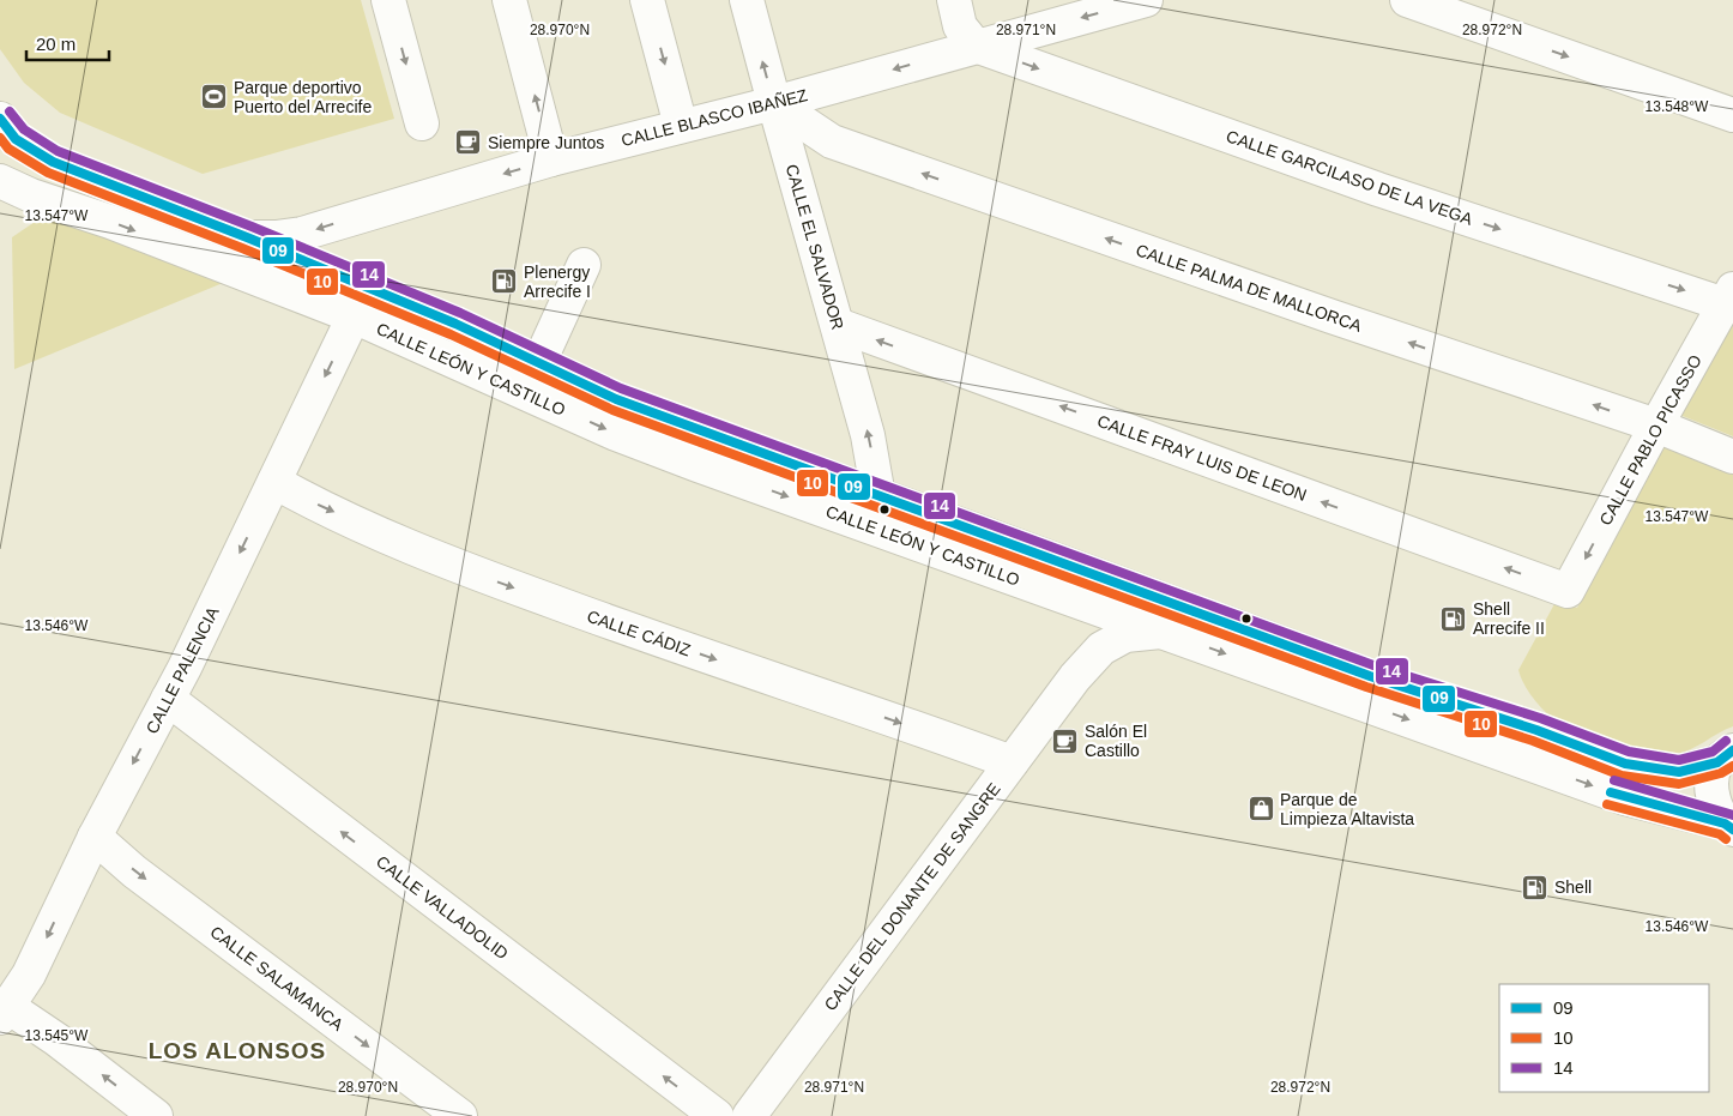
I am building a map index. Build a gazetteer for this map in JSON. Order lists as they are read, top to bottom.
{
  "streets": {
    "street": [
      "CALLE BLASCO IBAÑEZ",
      "CALLE GARCILASO DE LA VEGA",
      "CALLE EL SALVADOR",
      "CALLE PALMA DE MALLORCA",
      "CALLE LEÓN Y CASTILLO",
      "CALLE PABLO PICASSO",
      "CALLE FRAY LUIS DE LEON",
      "CALLE CÁDIZ",
      "CALLE PALENCIA",
      "CALLE DEL DONANTE DE SANGRE",
      "CALLE VALLADOLID",
      "CALLE SALAMANCA"
    ]
  },
  "crossings": [
    ["CALLE BLASCO IBAÑEZ", "CALLE GARCILASO DE LA VEGA"],
    ["CALLE BLASCO IBAÑEZ", "CALLE EL SALVADOR"],
    ["CALLE BLASCO IBAÑEZ", "CALLE PALMA DE MALLORCA"],
    ["CALLE BLASCO IBAÑEZ", "CALLE LEÓN Y CASTILLO"],
    ["CALLE GARCILASO DE LA VEGA", "CALLE PABLO PICASSO"],
    ["CALLE EL SALVADOR", "CALLE PALMA DE MALLORCA"],
    ["CALLE EL SALVADOR", "CALLE LEÓN Y CASTILLO"],
    ["CALLE EL SALVADOR", "CALLE FRAY LUIS DE LEON"],
    ["CALLE PALMA DE MALLORCA", "CALLE PABLO PICASSO"],
    ["CALLE LEÓN Y CASTILLO", "CALLE PALENCIA"],
    ["CALLE LEÓN Y CASTILLO", "CALLE DEL DONANTE DE SANGRE"],
    ["CALLE PABLO PICASSO", "CALLE FRAY LUIS DE LEON"],
    ["CALLE CÁDIZ", "CALLE PALENCIA"],
    ["CALLE CÁDIZ", "CALLE DEL DONANTE DE SANGRE"],
    ["CALLE PALENCIA", "CALLE VALLADOLID"],
    ["CALLE PALENCIA", "CALLE SALAMANCA"]
  ],
  "one_way": [
    "CALLE BLASCO IBAÑEZ",
    "CALLE PALMA DE MALLORCA",
    "CALLE PABLO PICASSO",
    "CALLE FRAY LUIS DE LEON",
    "CALLE CÁDIZ",
    "CALLE PALENCIA",
    "CALLE VALLADOLID"
  ],
  "districts": ["LOS ALONSOS"],
  "places": {
    "sports": ["Parque deportivo Puerto del Arrecife"],
    "cafe": ["Siempre Juntos", "Salón El Castillo"],
    "fuel station": ["Plenergy Arrecife I", "Shell Arrecife II", "Shell"],
    "shop": ["Parque de Limpieza Altavista"]
  },
  "lines": ["transit line 14", "transit line 09", "transit line 10"],
  "legend": ["09", "10", "14"],
  "scale_bar": "20 m",
  "coordinates": [
    "28.970°N",
    "28.971°N",
    "28.972°N",
    "13.548°W",
    "13.547°W",
    "13.546°W",
    "13.545°W"
  ]
}
